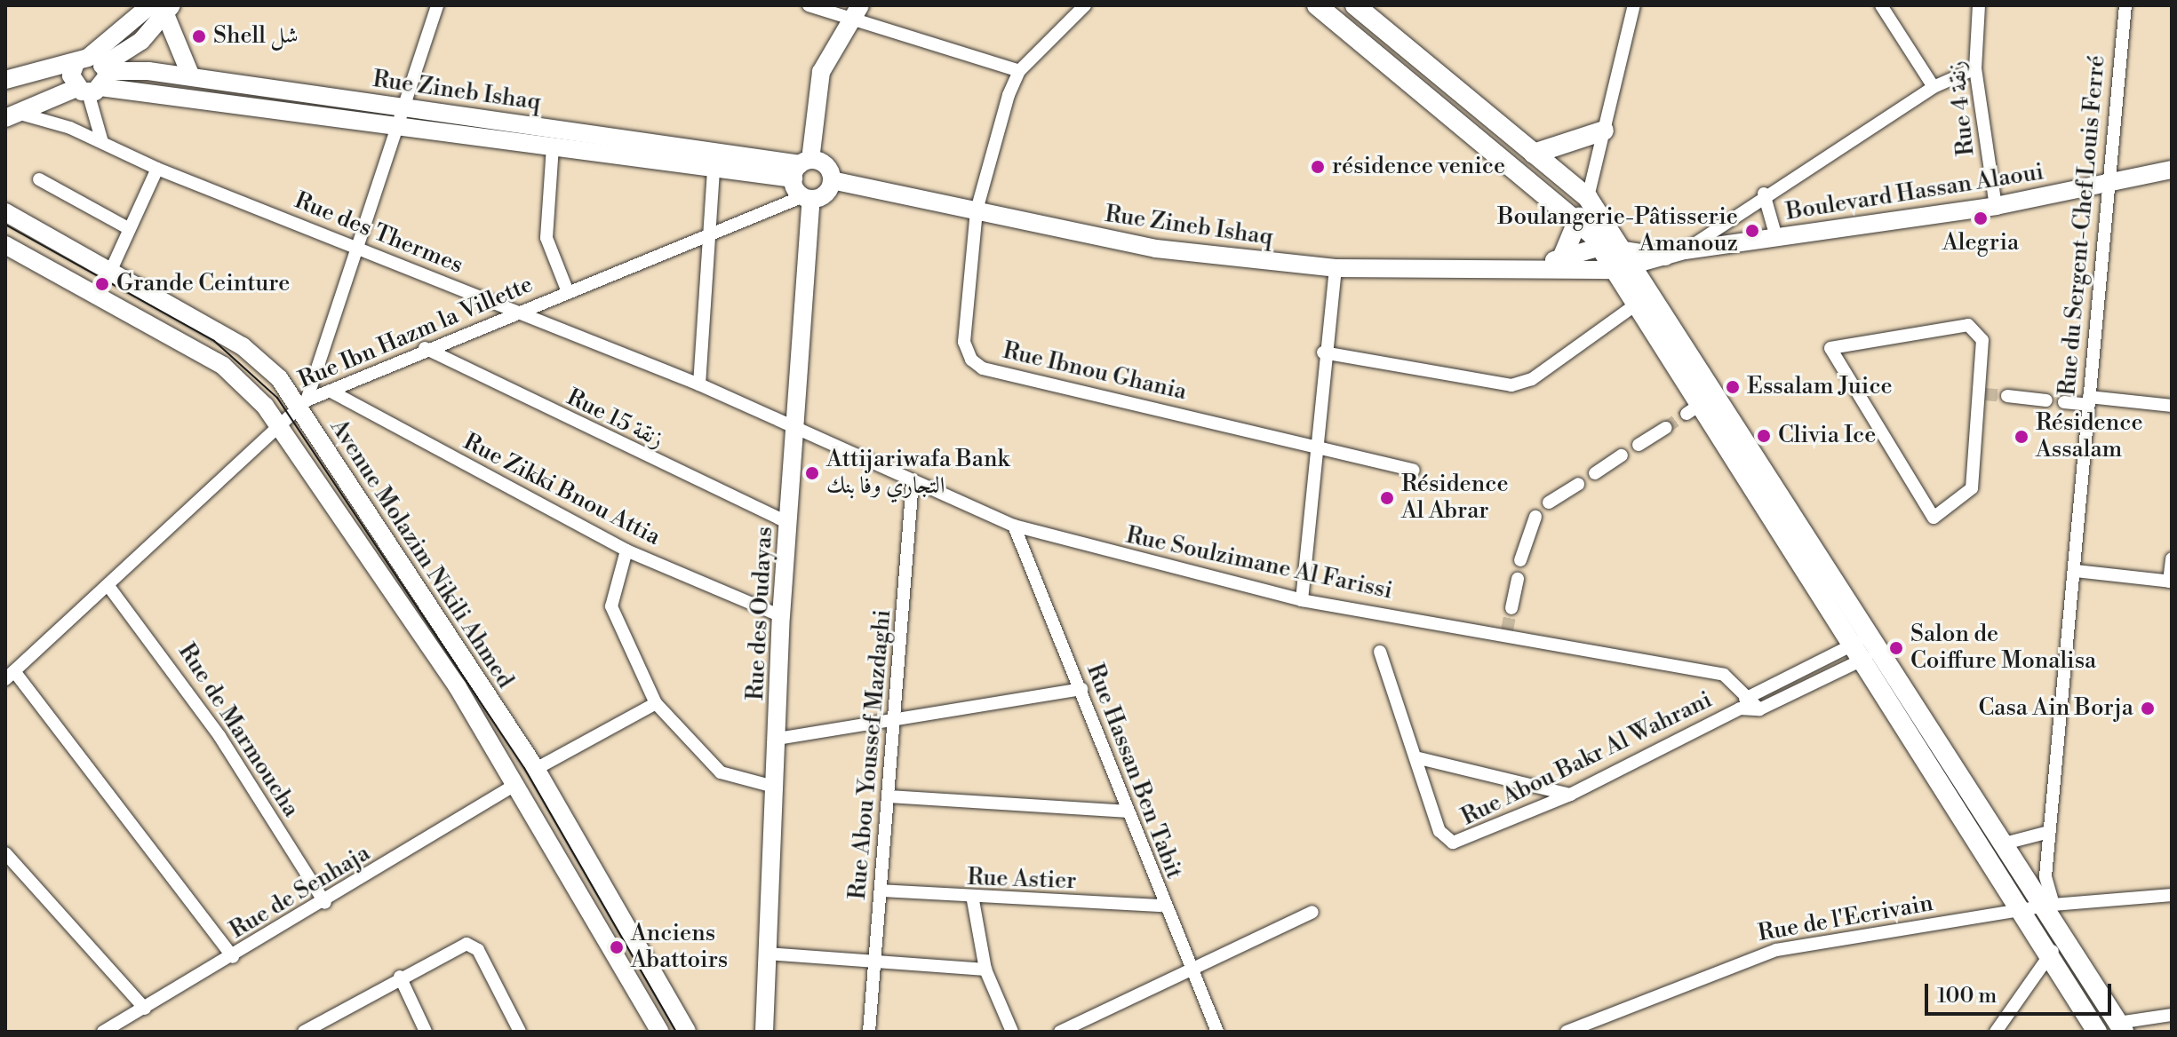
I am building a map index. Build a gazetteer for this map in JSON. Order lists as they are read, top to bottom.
{
  "streets": {
    "street": [
      "Rue Zineb Ishaq",
      "Rue 4 زنقة",
      "Boulevard Hassan Alaoui",
      "Rue du Sergent-Chef Louis Ferré",
      "Rue des Thermes",
      "Rue Ibn Hazm la Villette",
      "Rue Ibnou Ghania",
      "Rue 15 زنقة",
      "Rue Zikki Bnou Attia",
      "Avenue Molazim Nikili Ahmed",
      "Rue Soulzimane Al Farissi",
      "Rue des Oudayas",
      "Rue de Marmoucha",
      "Rue Abou Youssef Mazdaghi",
      "Rue Abou Bakr Al Wahrani",
      "Rue Hassan Ben Tabit",
      "Rue Astier",
      "Rue de Senhaja",
      "Rue de l'Ecrivain"
    ]
  },
  "crossings": [
    ["Rue Zineb Ishaq", "Boulevard Hassan Alaoui"],
    ["Rue Zineb Ishaq", "Rue Ibnou Ghania"],
    ["Rue 4 زنقة", "Boulevard Hassan Alaoui"],
    ["Boulevard Hassan Alaoui", "Rue du Sergent-Chef Louis Ferré"],
    ["Rue du Sergent-Chef Louis Ferré", "Rue de l'Ecrivain"],
    ["Rue des Thermes", "Rue Ibn Hazm la Villette"],
    ["Rue des Thermes", "Rue Soulzimane Al Farissi"],
    ["Rue des Thermes", "Rue des Oudayas"],
    ["Rue Ibn Hazm la Villette", "Rue 15 زنقة"],
    ["Rue Ibn Hazm la Villette", "Rue Zikki Bnou Attia"],
    ["Rue Ibn Hazm la Villette", "Avenue Molazim Nikili Ahmed"],
    ["Rue Ibn Hazm la Villette", "Rue des Oudayas"],
    ["Rue Ibn Hazm la Villette", "Rue de Marmoucha"],
    ["Rue 15 زنقة", "Rue des Oudayas"],
    ["Rue Zikki Bnou Attia", "Rue des Oudayas"],
    ["Avenue Molazim Nikili Ahmed", "Rue de Senhaja"],
    ["Rue Soulzimane Al Farissi", "Rue des Oudayas"],
    ["Rue Soulzimane Al Farissi", "Rue Abou Youssef Mazdaghi"],
    ["Rue Soulzimane Al Farissi", "Rue Abou Bakr Al Wahrani"],
    ["Rue Soulzimane Al Farissi", "Rue Hassan Ben Tabit"],
    ["Rue de Marmoucha", "Rue de Senhaja"],
    ["Rue Abou Youssef Mazdaghi", "Rue Astier"],
    ["Rue Hassan Ben Tabit", "Rue Astier"]
  ],
  "places": [
    "Shell شل",
    "résidence venice",
    "Alegria",
    "Boulangerie-Pâtisserie Amanouz",
    "Grande Ceinture",
    "Essalam Juice",
    "Clivia Ice",
    "Résidence Assalam",
    "Attijariwafa Bank التجاري وفا بنك",
    "Résidence Al Abrar",
    "Salon de Coiffure Monalisa",
    "Casa Ain Borja",
    "Anciens Abattoirs"
  ],
  "scale_bar": "100 m"
}
